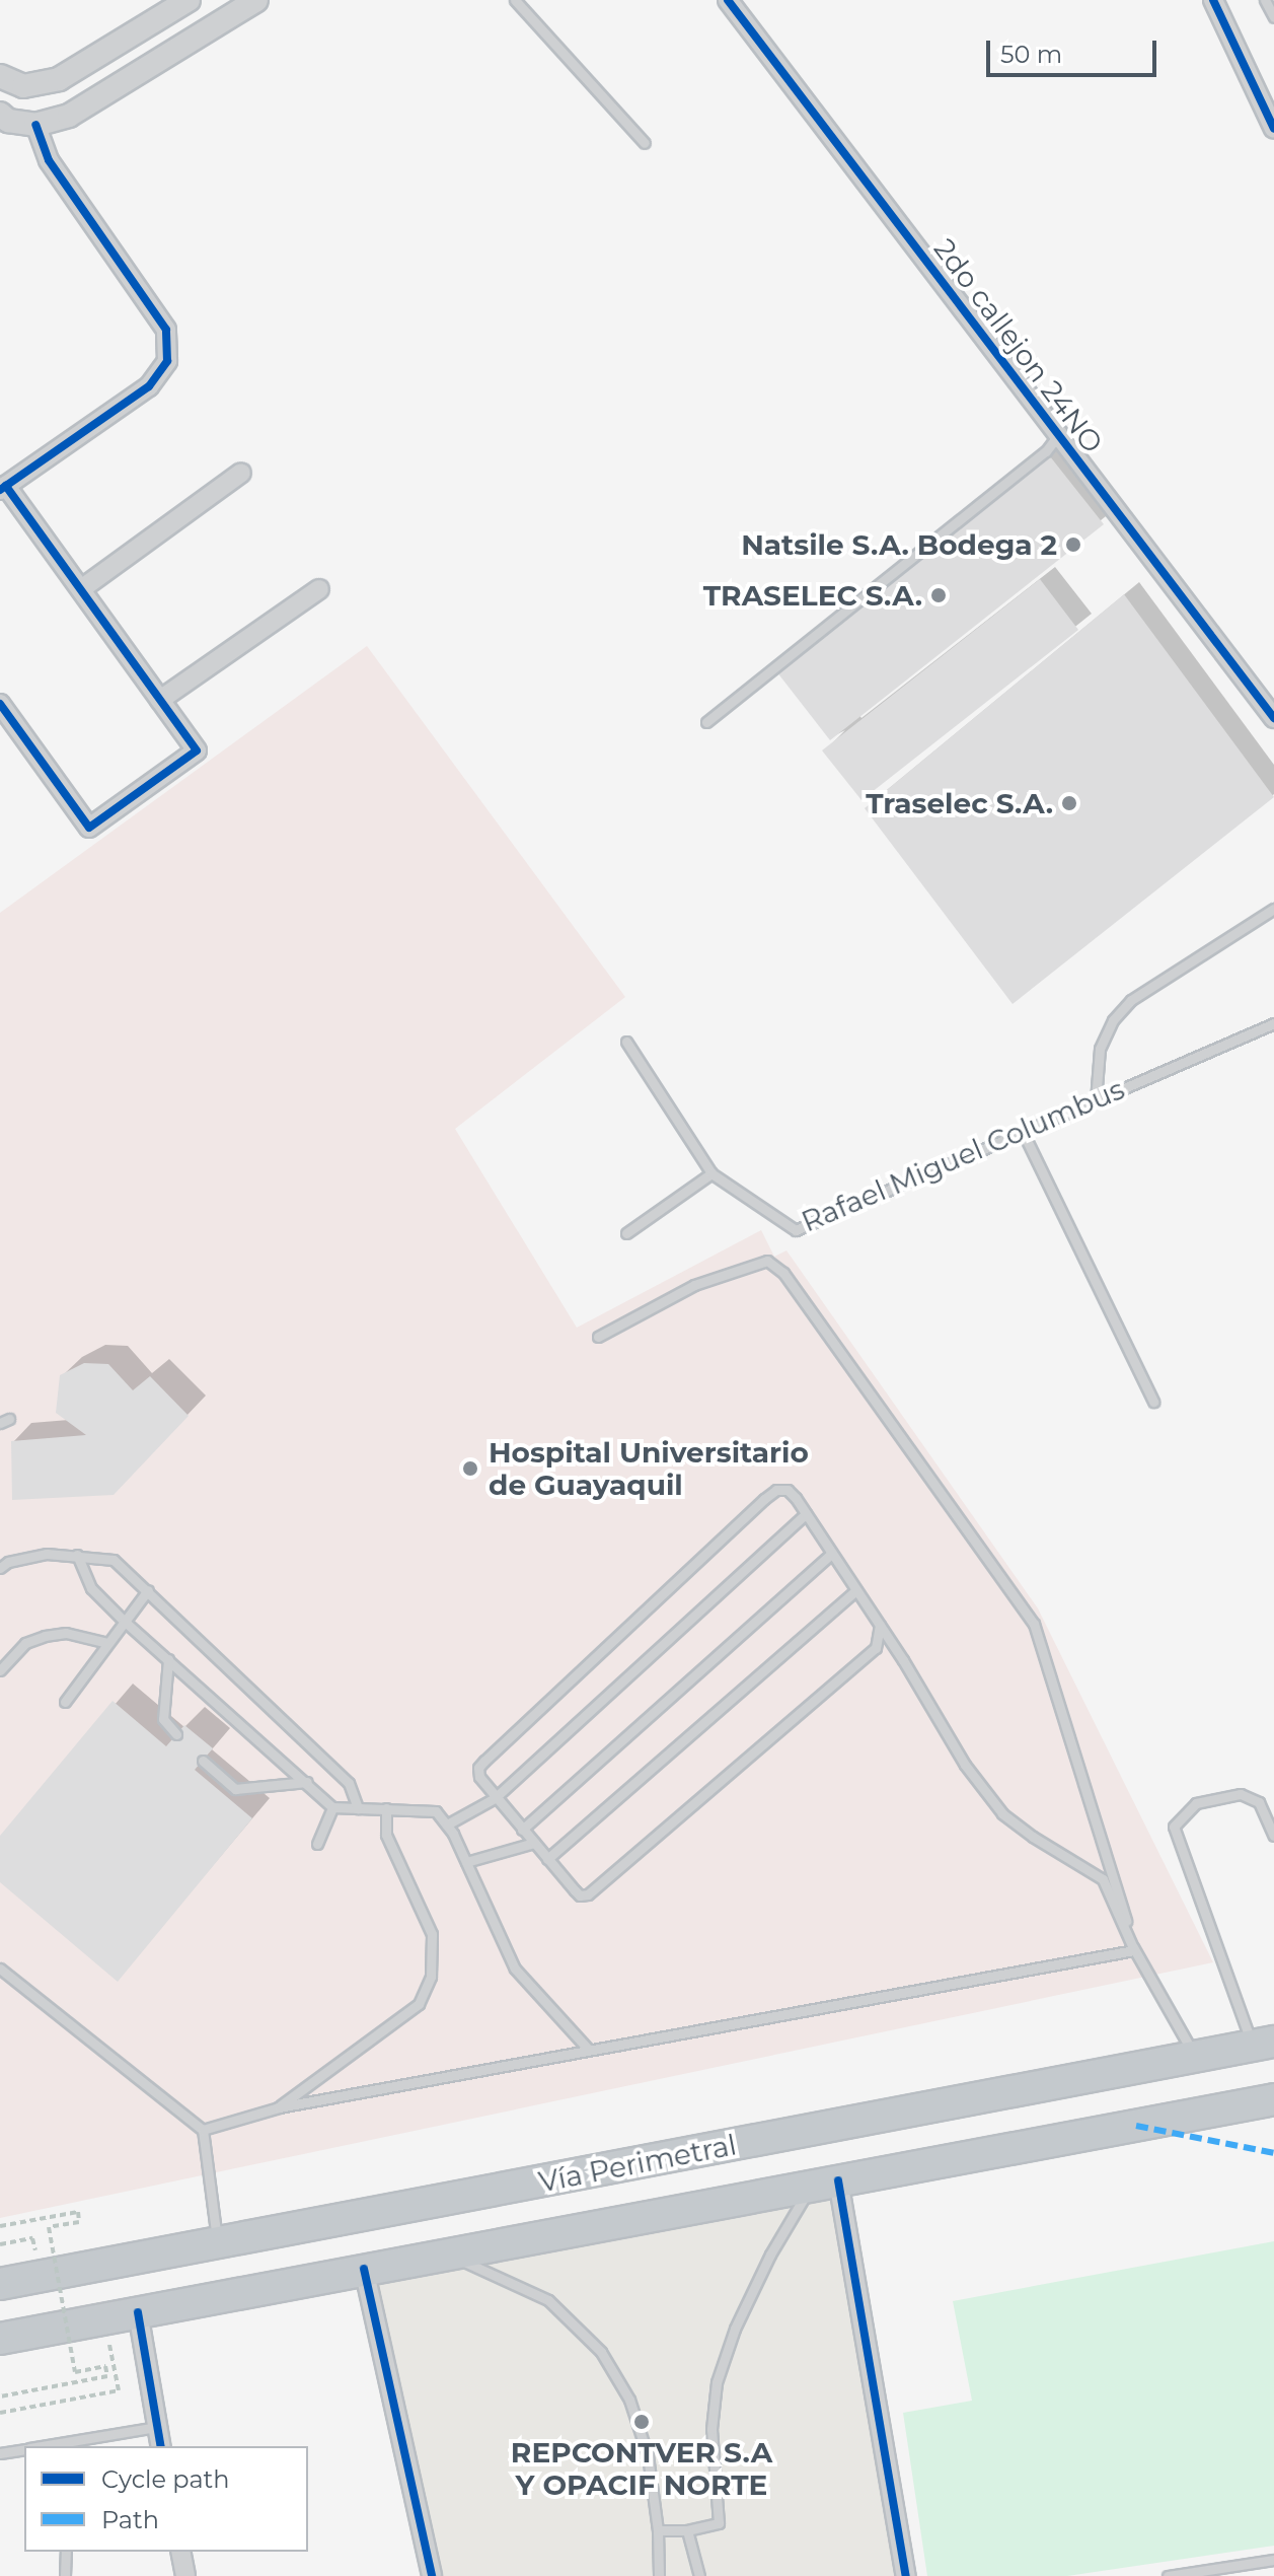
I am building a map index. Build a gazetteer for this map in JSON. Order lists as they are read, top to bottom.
{
  "streets": {
    "highway": ["Vía Perimetral"],
    "street": ["2do callejon 24NO"],
    "lane": ["Rafael Miguel Columbus"]
  },
  "places": [
    "Natsile S.A. Bodega 2",
    "TRASELEC S.A.",
    "Traselec S.A.",
    "Hospital Universitario de Guayaquil",
    "REPCONTVER S.A Y OPACIF NORTE"
  ],
  "legend": ["Cycle path", "Path"],
  "scale_bar": "50 m"
}
